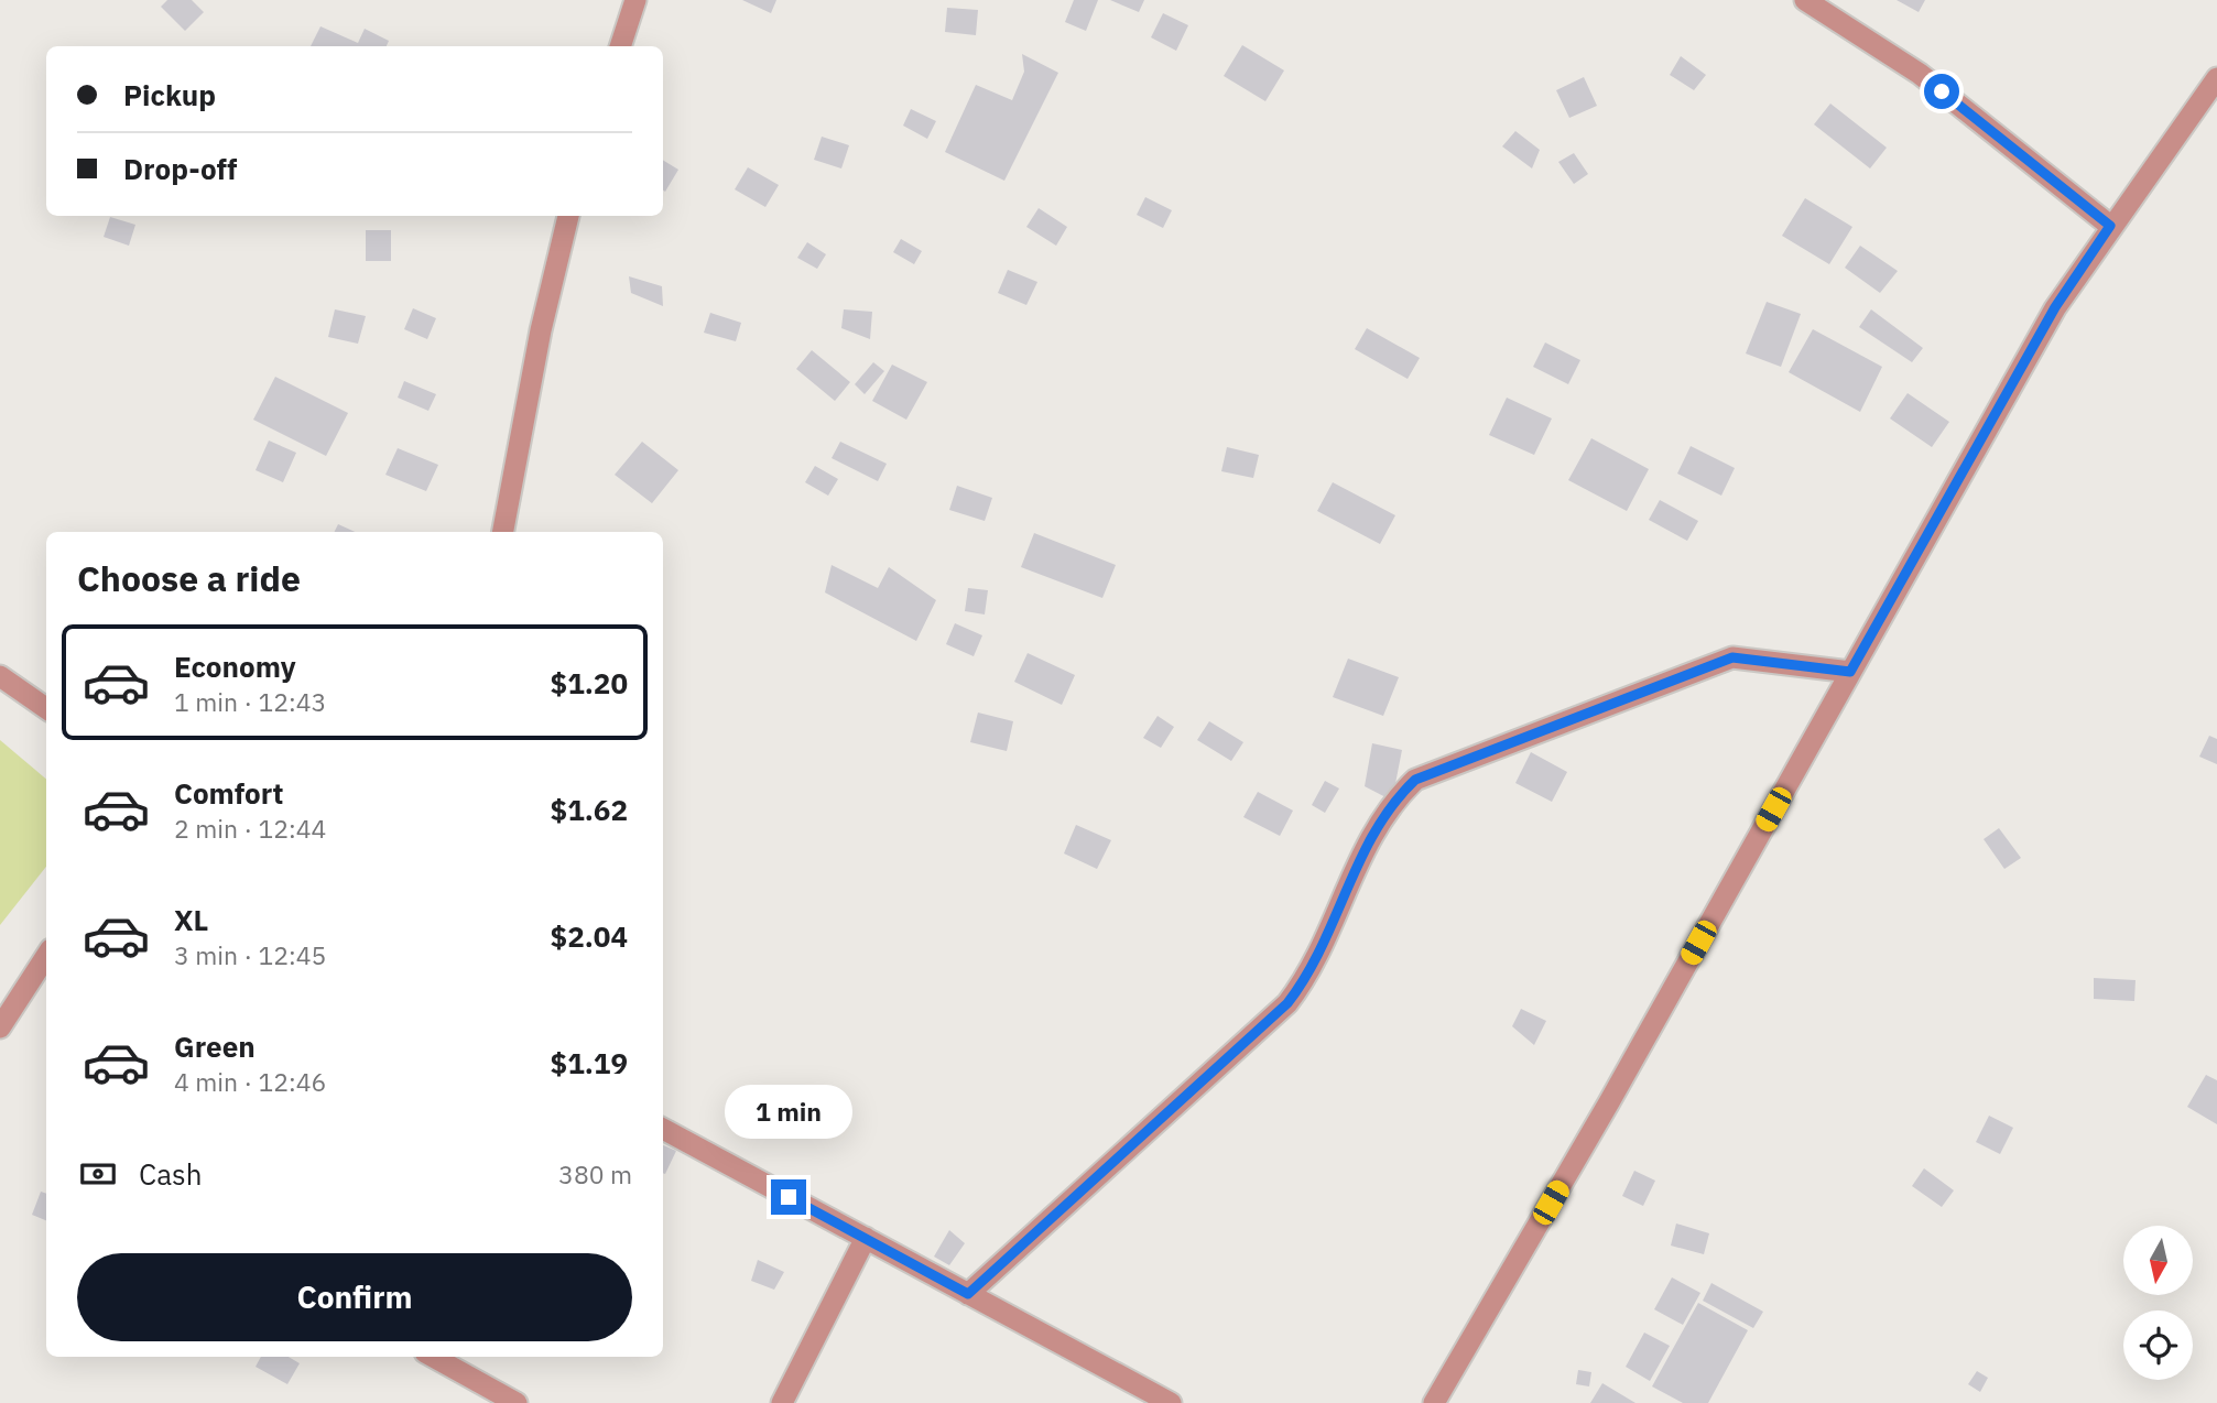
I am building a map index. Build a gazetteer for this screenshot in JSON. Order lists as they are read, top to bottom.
{
  "north": "bottom",
  "page": {
    "banner": ["Pickup", "Drop-off"],
    "heading": "Choose a ride",
    "list": [
      {
        "name": "Economy",
        "note": "1 min · 12:43",
        "value": "$1.20"
      },
      {
        "name": "Comfort",
        "note": "2 min · 12:44",
        "value": "$1.62"
      },
      {
        "name": "XL",
        "note": "3 min · 12:45",
        "value": "$2.04"
      },
      {
        "name": "Green",
        "note": "4 min · 12:46",
        "value": "$1.19"
      }
    ],
    "bubble": "1 min",
    "pay": ["Cash", "380 m"],
    "buttons": "Confirm"
  }
}
